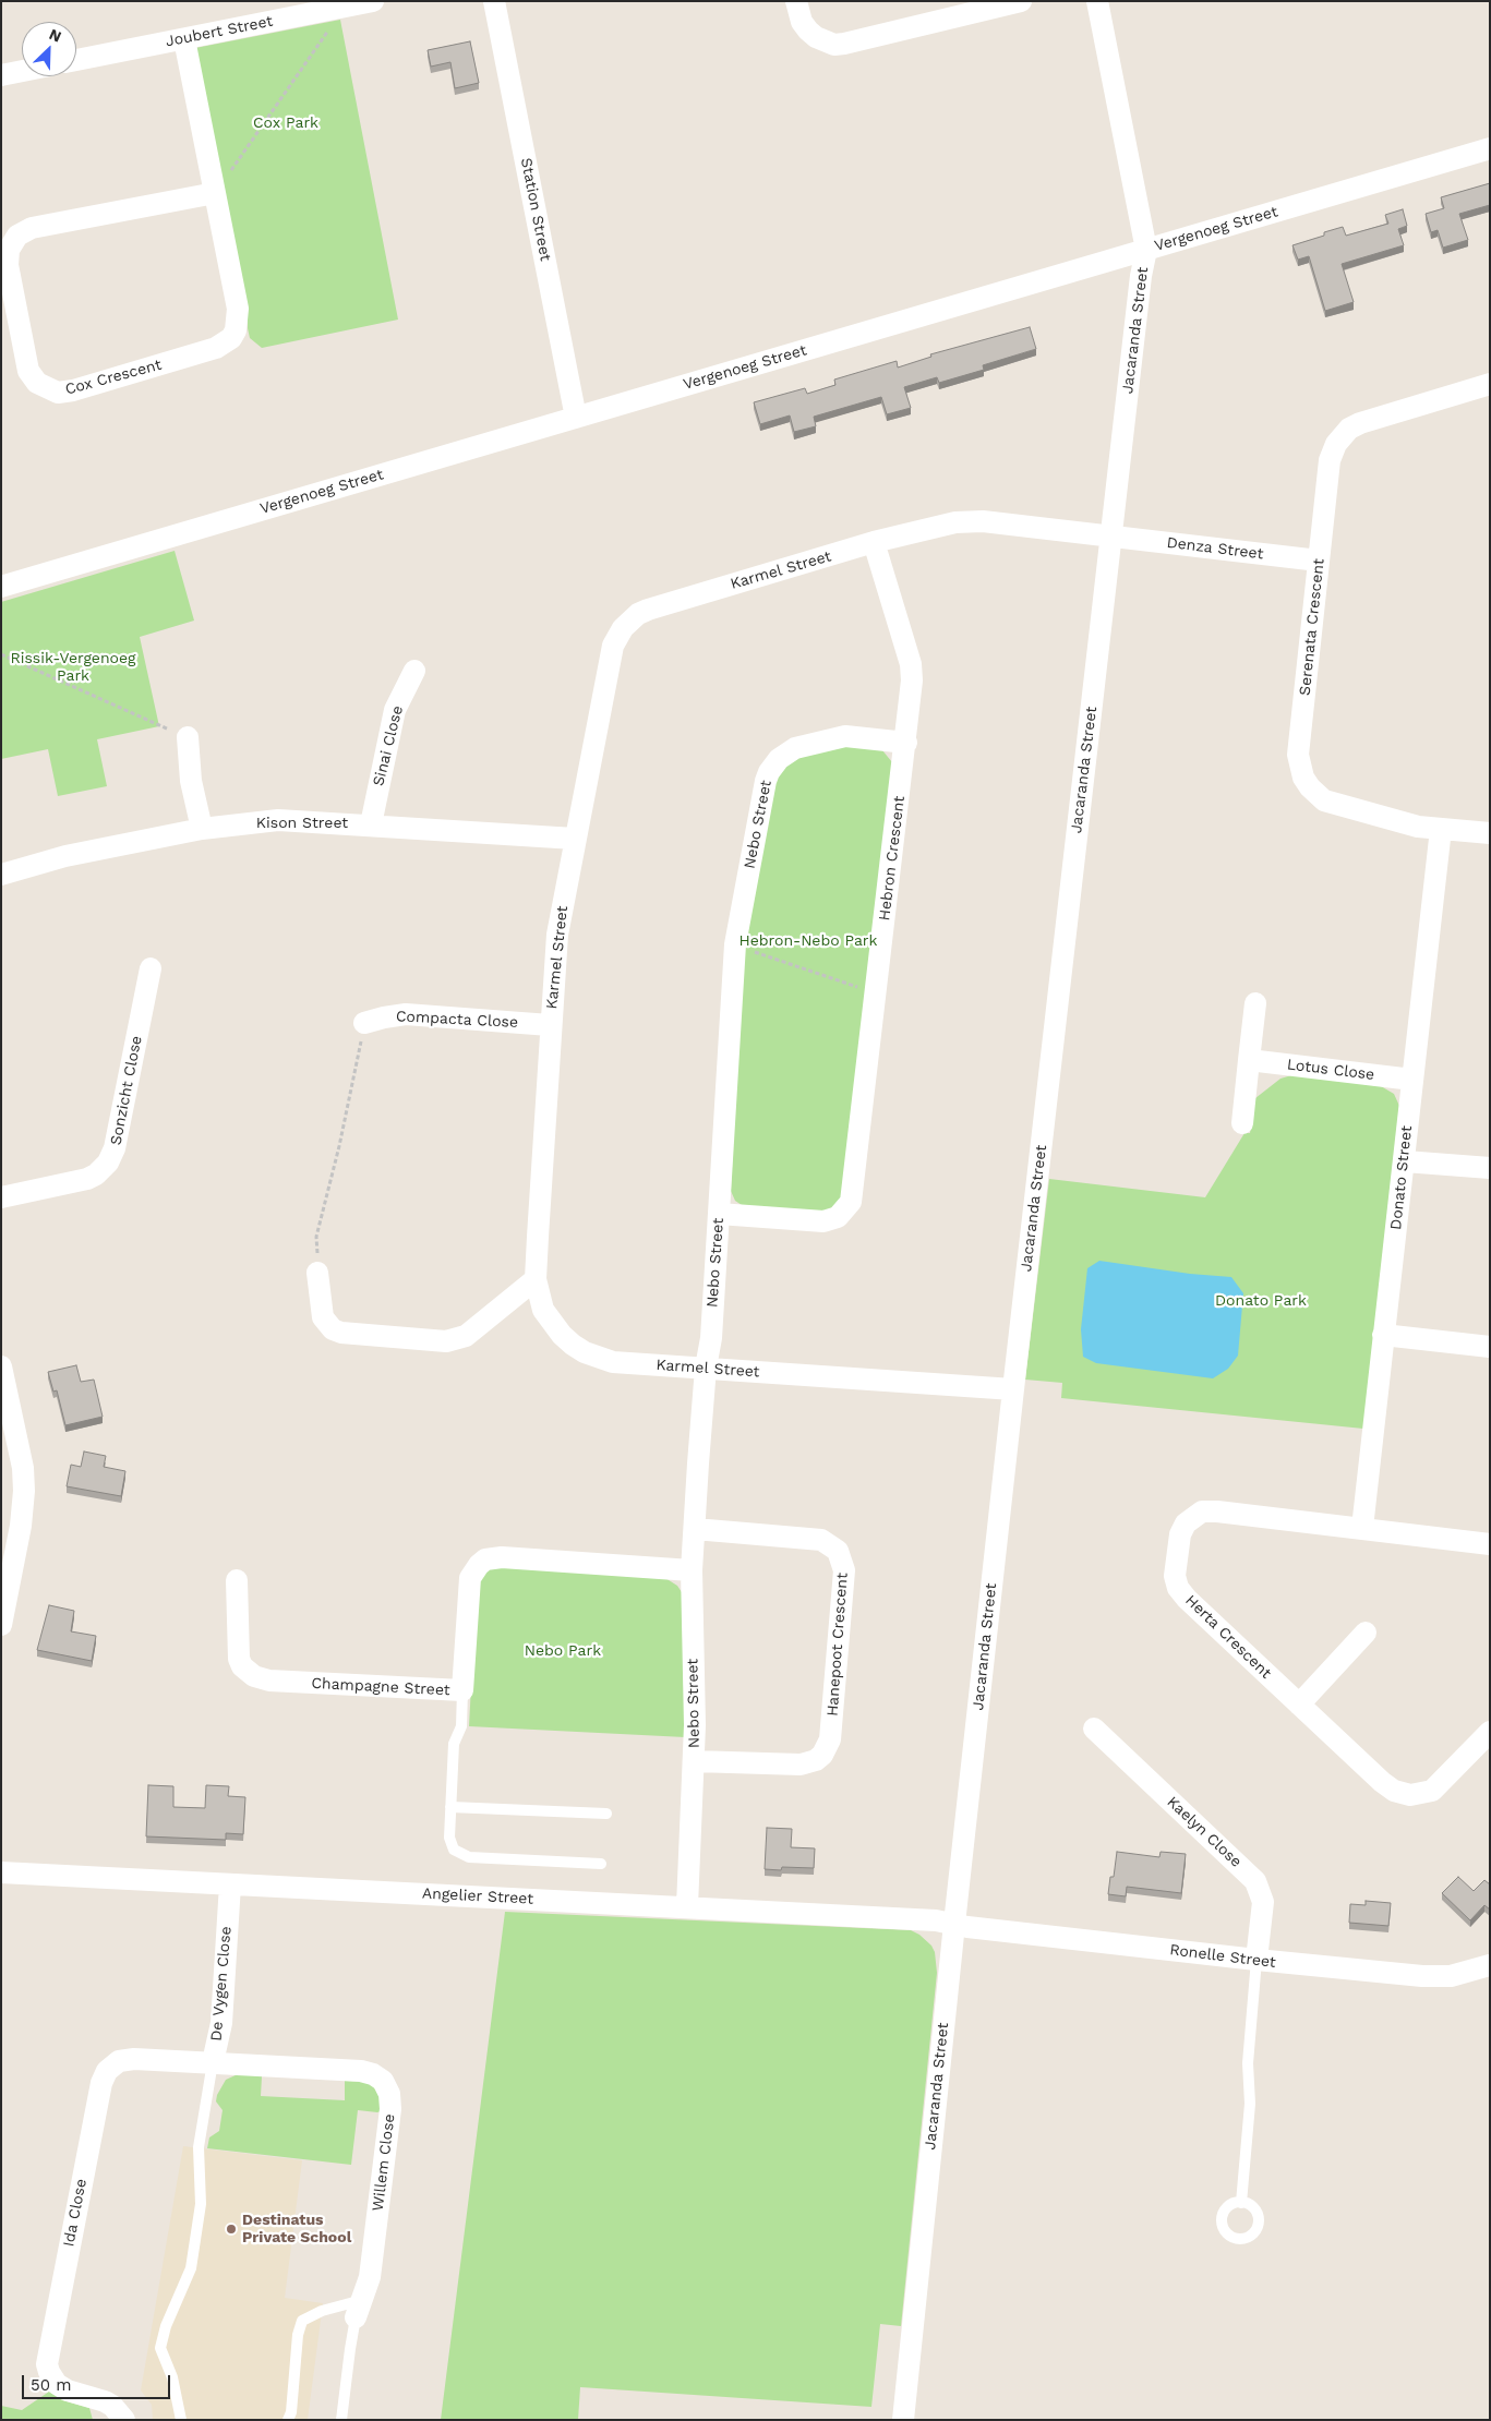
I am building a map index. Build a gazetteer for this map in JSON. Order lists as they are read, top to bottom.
{
  "streets": {
    "street": [
      "Joubert Street",
      "Station Street",
      "Vergenoeg Street",
      "Jacaranda Street",
      "Cox Crescent",
      "Denza Street",
      "Karmel Street",
      "Serenata Crescent",
      "Sinai Close",
      "Kison Street",
      "Nebo Street",
      "Hebron Crescent",
      "Compacta Close",
      "Lotus Close",
      "Sonzicht Close",
      "Donato Street",
      "Herta Crescent",
      "Hanepoot Crescent",
      "Champagne Street",
      "Kaelyn Close",
      "Angelier Street",
      "Ronelle Street",
      "De Vygen Close",
      "Willem Close",
      "Ida Close"
    ]
  },
  "crossings": [
    ["Joubert Street", "Cox Crescent"],
    ["Station Street", "Vergenoeg Street"],
    ["Vergenoeg Street", "Jacaranda Street"],
    ["Jacaranda Street", "Denza Street"],
    ["Jacaranda Street", "Karmel Street"],
    ["Jacaranda Street", "Angelier Street"],
    ["Jacaranda Street", "Ronelle Street"],
    ["Denza Street", "Karmel Street"],
    ["Denza Street", "Serenata Crescent"],
    ["Karmel Street", "Kison Street"],
    ["Karmel Street", "Nebo Street"],
    ["Karmel Street", "Hebron Crescent"],
    ["Karmel Street", "Compacta Close"],
    ["Serenata Crescent", "Donato Street"],
    ["Sinai Close", "Kison Street"],
    ["Nebo Street", "Hebron Crescent"],
    ["Nebo Street", "Hanepoot Crescent"],
    ["Nebo Street", "Champagne Street"],
    ["Nebo Street", "Angelier Street"],
    ["Lotus Close", "Donato Street"],
    ["Donato Street", "Herta Crescent"],
    ["Kaelyn Close", "Ronelle Street"],
    ["Angelier Street", "Ronelle Street"],
    ["Angelier Street", "De Vygen Close"],
    ["De Vygen Close", "Willem Close"],
    ["De Vygen Close", "Ida Close"],
    ["Willem Close", "Ida Close"]
  ],
  "parks": [
    "Cox Park",
    "Rissik-Vergenoeg Park",
    "Hebron-Nebo Park",
    "Donato Park",
    "Nebo Park"
  ],
  "places": ["Destinatus Private School"],
  "scale_bar": "50 m",
  "north": "top right"
}
